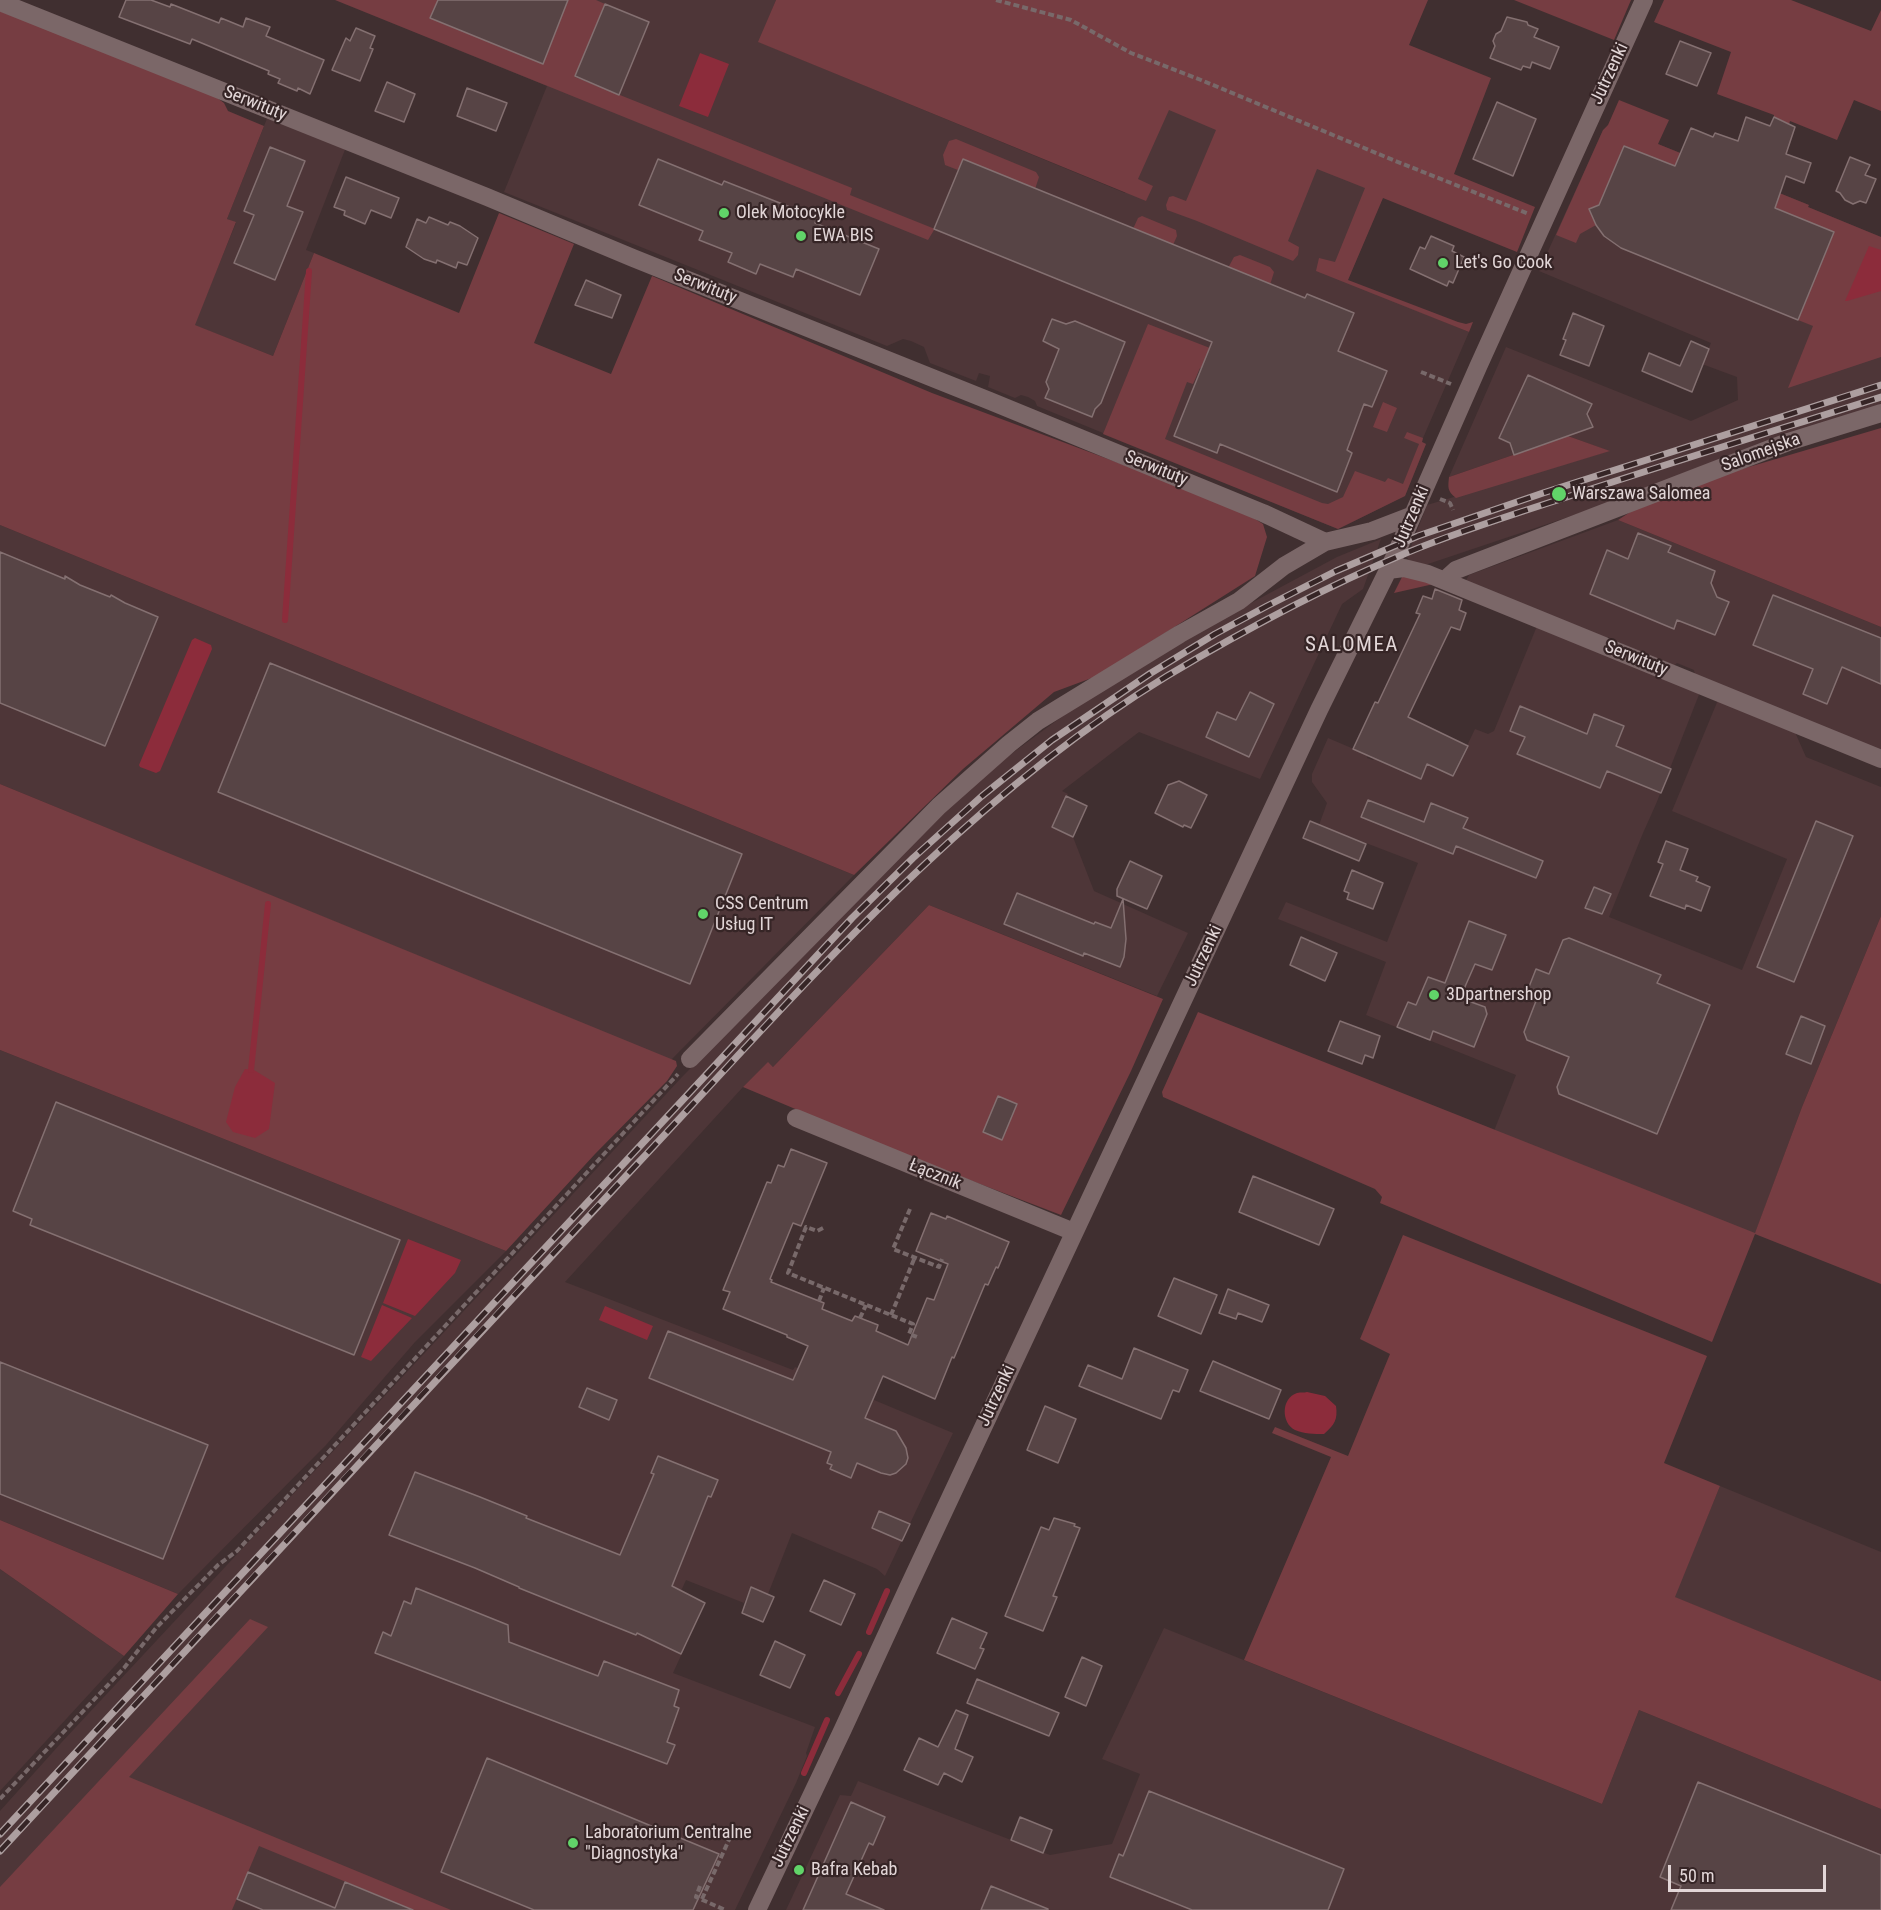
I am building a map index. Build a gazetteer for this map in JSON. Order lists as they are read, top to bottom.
{
  "streets": {
    "street": [
      "Jutrzenki",
      "Serwituty",
      "Salomejska",
      "Łącznik"
    ]
  },
  "crossings": [
    ["Jutrzenki", "Serwituty"],
    ["Jutrzenki", "Łącznik"],
    ["Serwituty", "Salomejska"]
  ],
  "districts": ["SALOMEA"],
  "places": [
    "Olek Motocykle",
    "EWA BIS",
    "Let's Go Cook",
    "Warszawa Salomea",
    "CSS Centrum Usług IT",
    "3Dpartnershop",
    "Laboratorium Centralne \"Diagnostyka\"",
    "Bafra Kebab"
  ],
  "scale_bar": "50 m"
}
